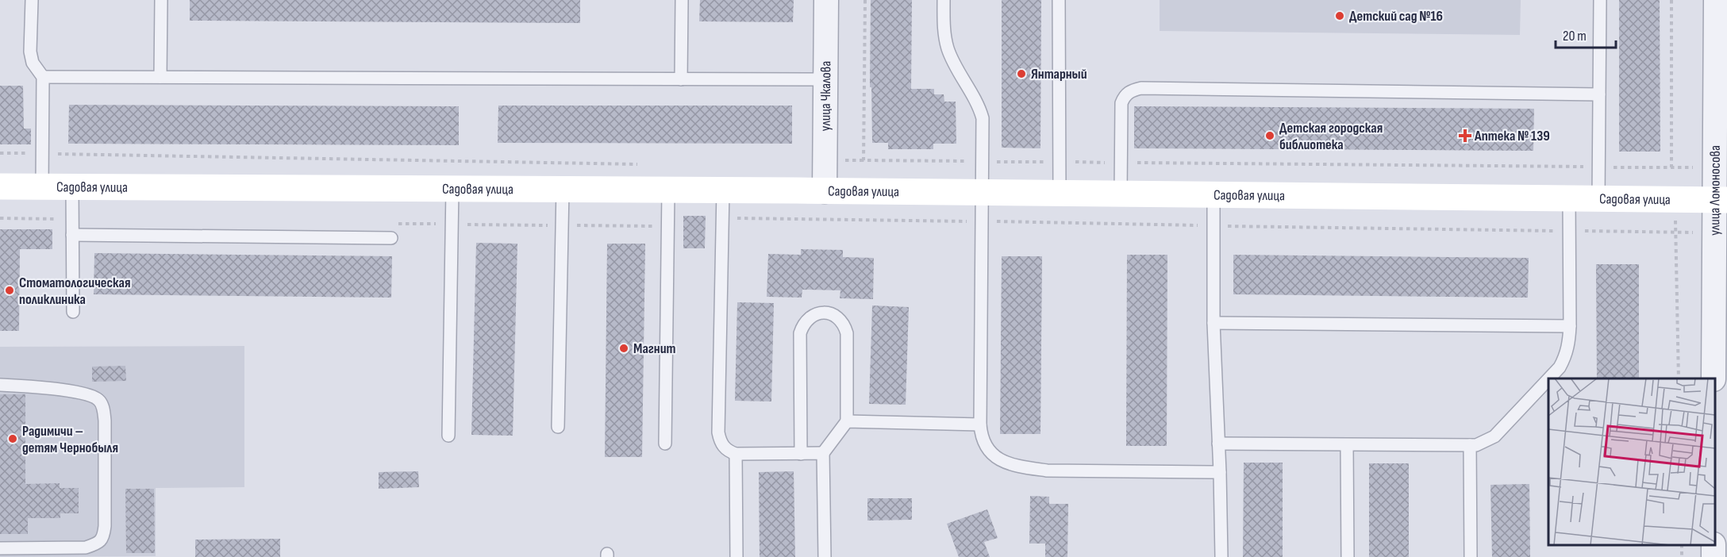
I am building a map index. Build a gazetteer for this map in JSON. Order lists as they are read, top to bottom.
{
  "streets": {
    "street": ["улица Чкалова", "Садовая улица", "улица Ломоносова"]
  },
  "crossings": [
    ["улица Чкалова", "Садовая улица"],
    ["Садовая улица", "улица Ломоносова"]
  ],
  "places": {
    "other": [
      "Детский сад №16",
      "Янтарный",
      "Детская городская библиотека",
      "Стоматологическая поликлиника",
      "Магнит",
      "Радимичи – детям Чернобыля"
    ],
    "health": ["Аптека № 139"]
  },
  "scale_bar": "20 m"
}
